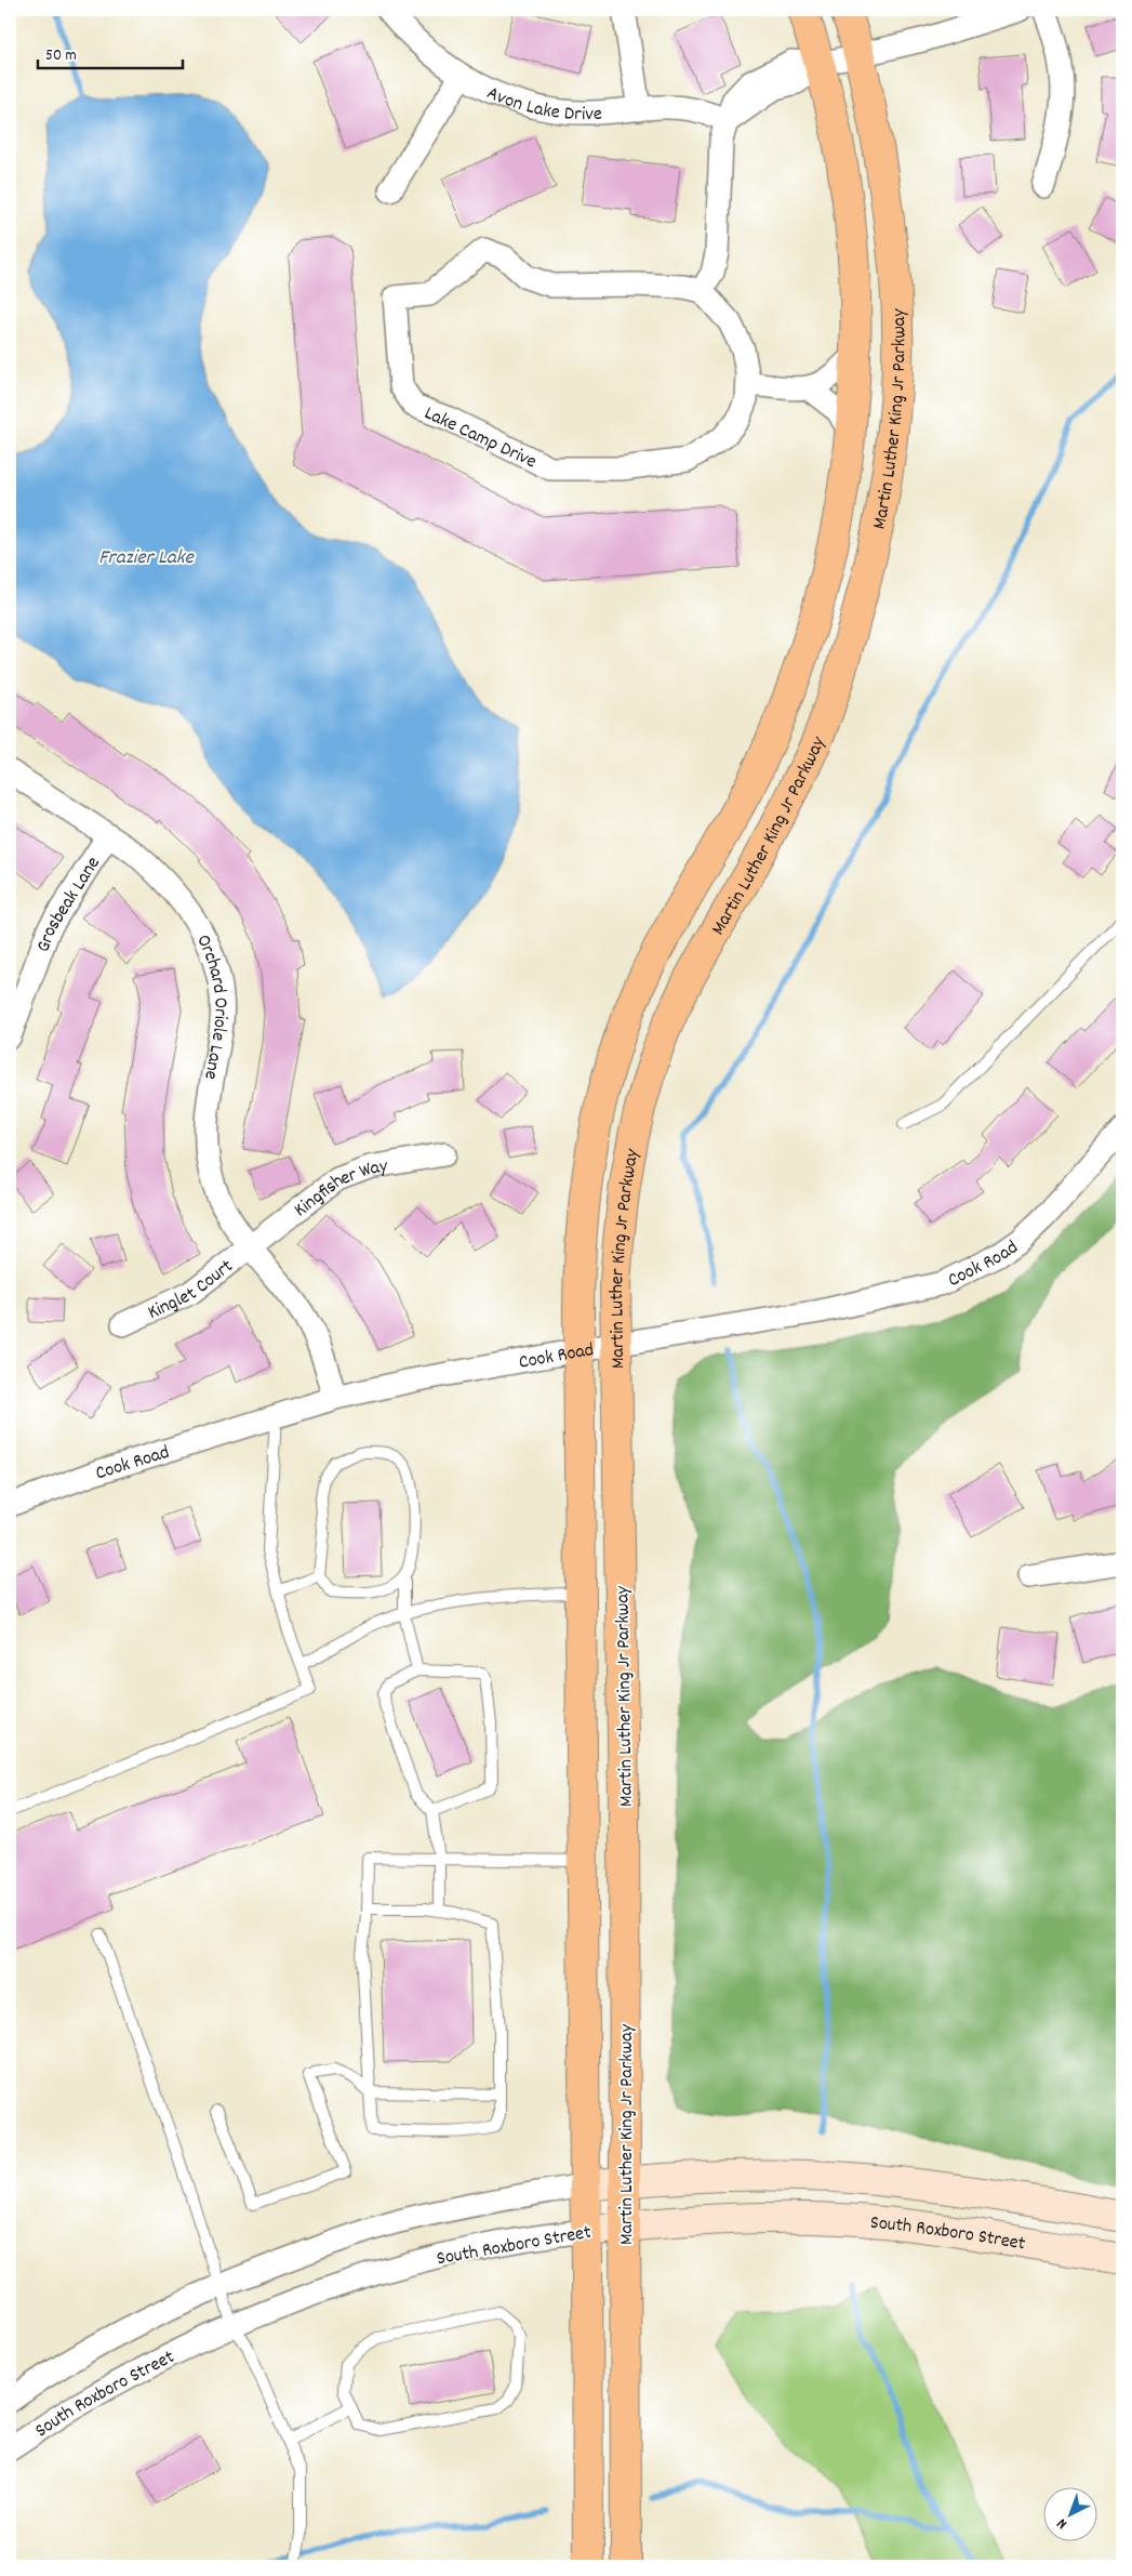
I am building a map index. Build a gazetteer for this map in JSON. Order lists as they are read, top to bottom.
{
  "streets": {
    "main road": ["Martin Luther King Jr Parkway"],
    "street": [
      "Avon Lake Drive",
      "Lake Camp Drive",
      "Grosbeak Lane",
      "Orchard Oriole Lane",
      "Kingfisher Way",
      "Cook Road",
      "Kinglet Court",
      "South Roxboro Street"
    ]
  },
  "crossings": [
    ["Martin Luther King Jr Parkway", "Cook Road"],
    ["Martin Luther King Jr Parkway", "South Roxboro Street"],
    ["Grosbeak Lane", "Orchard Oriole Lane"],
    ["Orchard Oriole Lane", "Kingfisher Way"],
    ["Orchard Oriole Lane", "Cook Road"],
    ["Orchard Oriole Lane", "Kinglet Court"],
    ["Kingfisher Way", "Kinglet Court"]
  ],
  "water": ["Frazier Lake"],
  "scale_bar": "50 m",
  "north": "bottom left"
}
